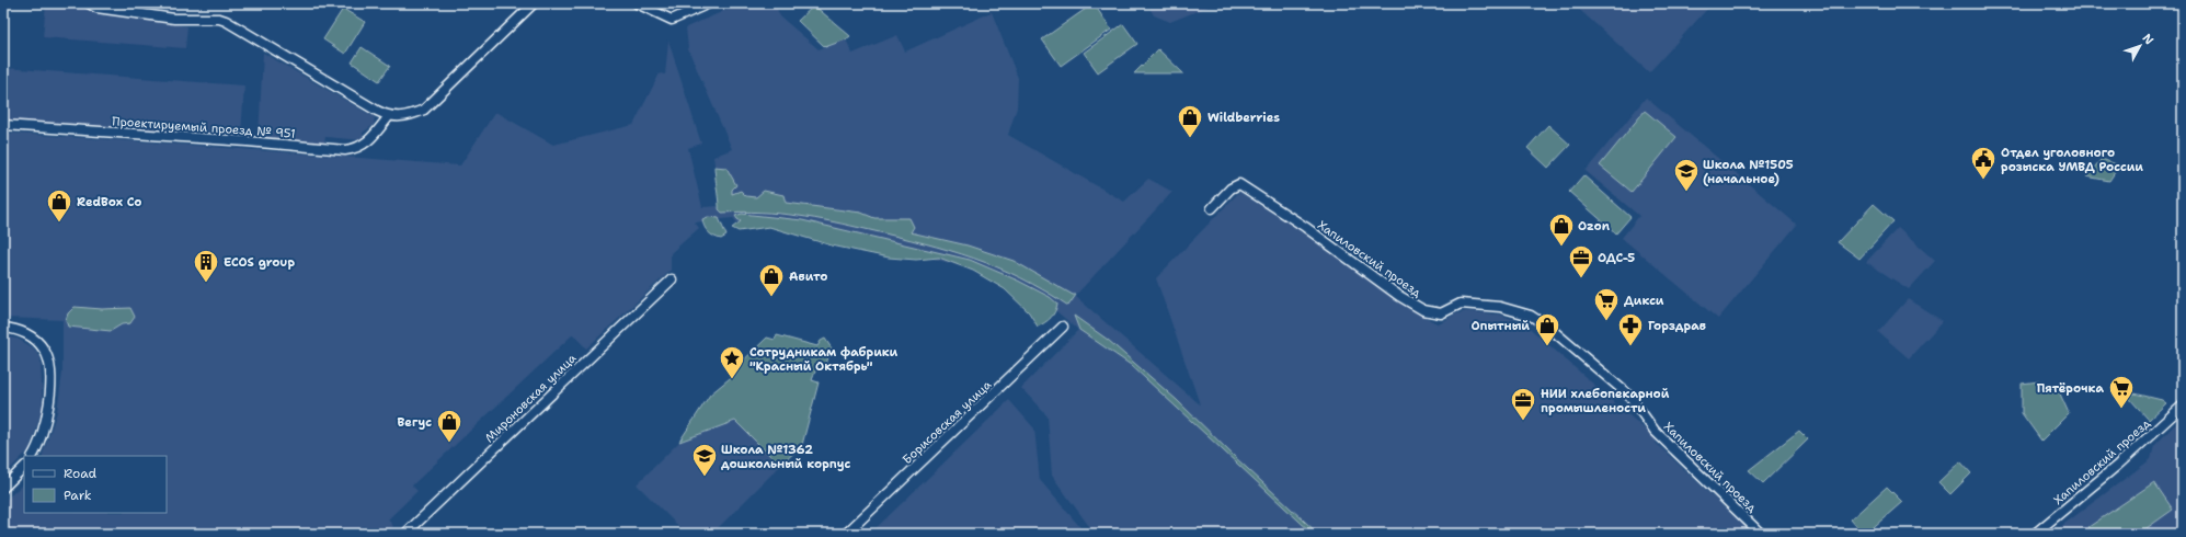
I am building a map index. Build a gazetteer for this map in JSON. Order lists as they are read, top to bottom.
{
  "streets": {
    "street": [
      "Проектируемый проезд № 951",
      "Хапиловский проезд",
      "Мироновская улица",
      "Борисовская улица"
    ]
  },
  "places": {
    "shop": [
      "Wildberries",
      "RedBox Co",
      "Ozon",
      "Авито",
      "Опытный",
      "Вегус"
    ],
    "public building": ["Отдел уголовного розыска УМВД России"],
    "school or university": ["Школа №1505 (начальное)", "Школа №1362 дошкольный корпус"],
    "office": ["ОДС-5", "НИИ хлебопекарной промышлености"],
    "building": ["ECOS group"],
    "supermarket": ["Дикси", "Пятёрочка"],
    "pharmacy": ["Горздрав"],
    "place": ["Сотрудникам фабрики \"Красный Октябрь\""]
  },
  "legend": ["Road", "Park"],
  "north": "top right"
}
